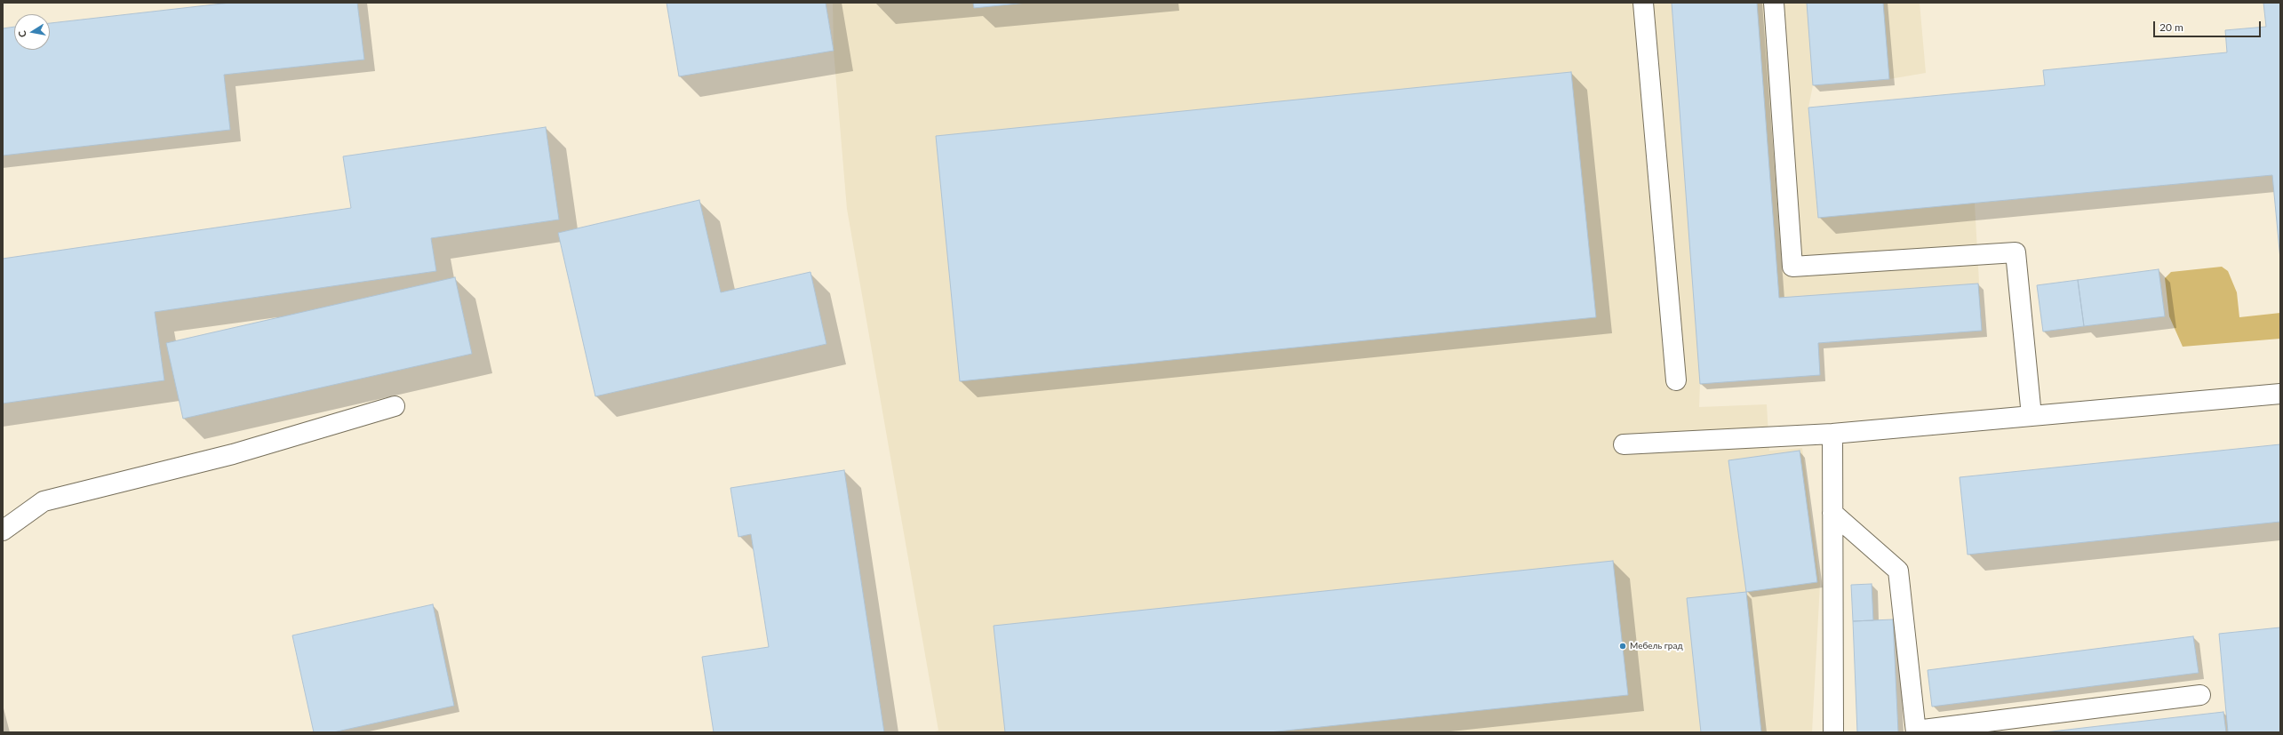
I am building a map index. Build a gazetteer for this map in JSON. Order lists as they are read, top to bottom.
{
  "places": ["Мебель град"],
  "scale_bar": "20 m",
  "north": "left"
}
